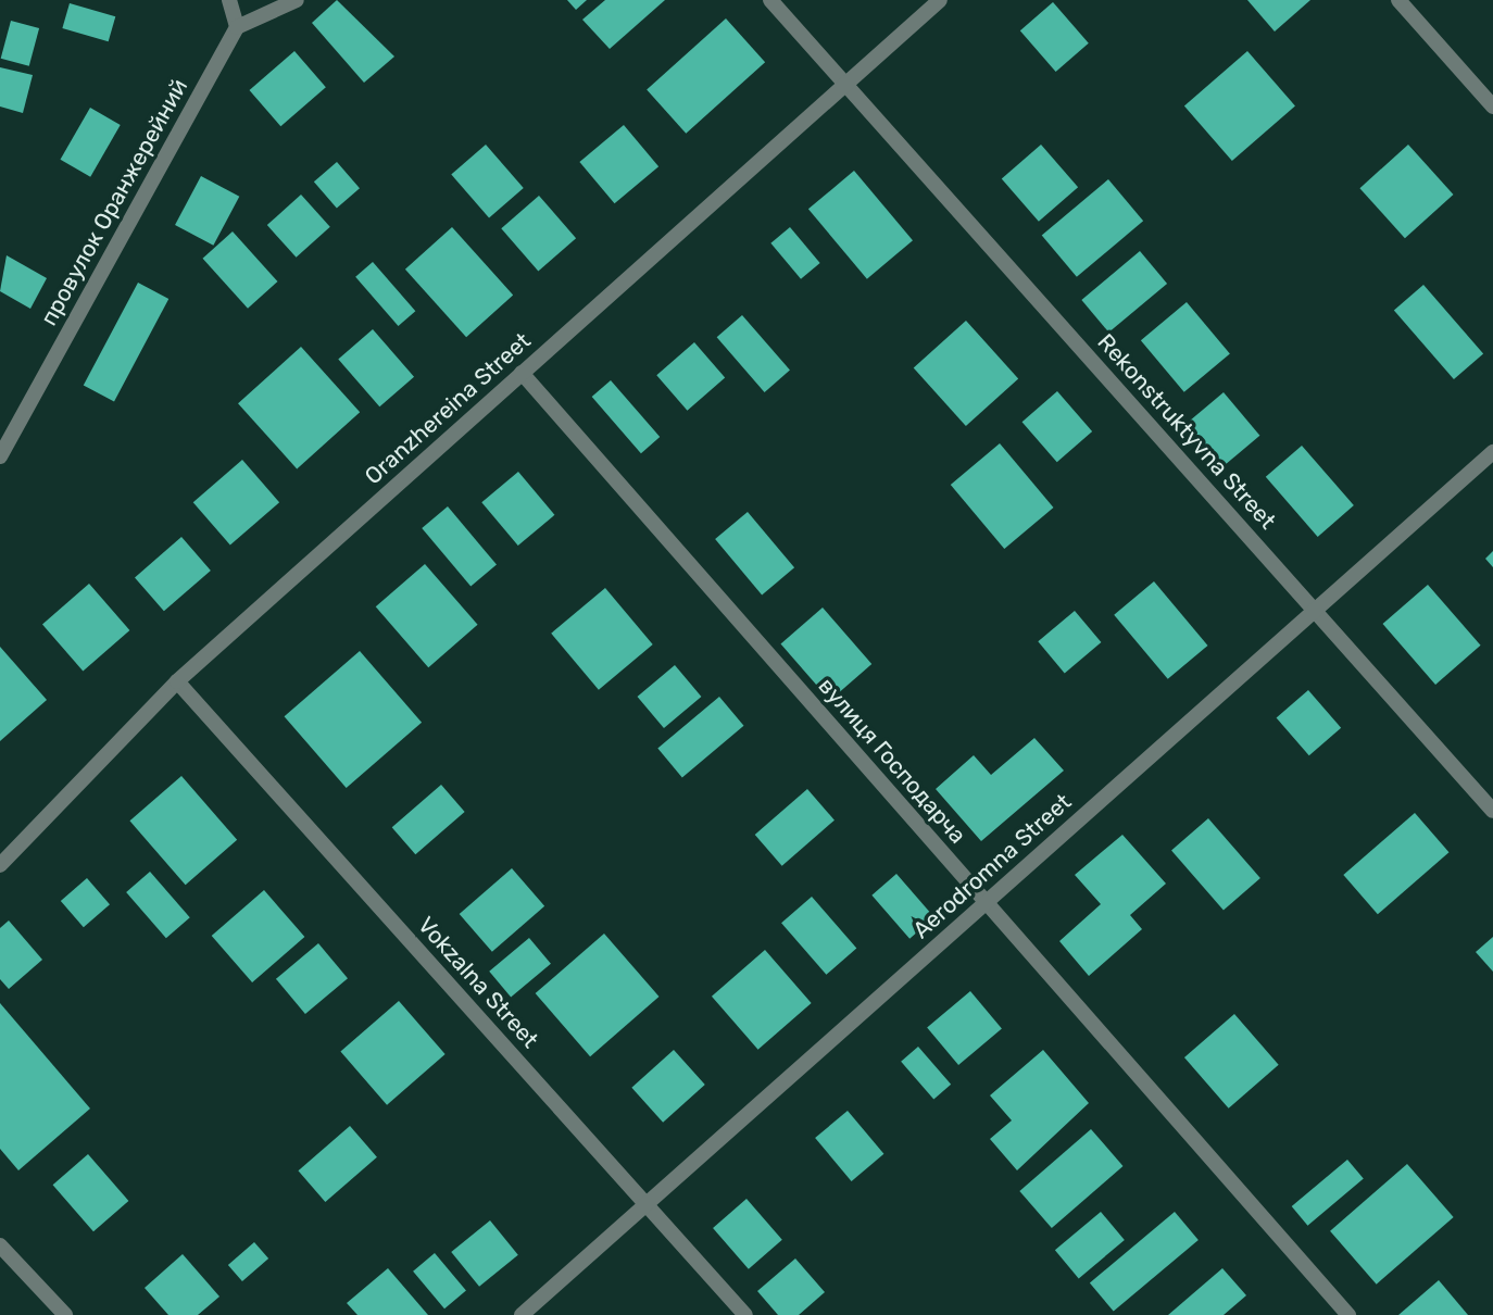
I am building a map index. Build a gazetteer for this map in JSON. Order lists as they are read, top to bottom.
{
  "streets": {
    "street": [
      "провулок Оранжерейний",
      "Oranzhereina Street",
      "Rekonstruktyvna Street",
      "вулиця Господарча",
      "Aerodromna Street",
      "Vokzalna Street"
    ]
  },
  "crossings": [
    ["Oranzhereina Street", "Rekonstruktyvna Street"],
    ["Oranzhereina Street", "вулиця Господарча"],
    ["Oranzhereina Street", "Vokzalna Street"],
    ["Rekonstruktyvna Street", "Aerodromna Street"],
    ["вулиця Господарча", "Aerodromna Street"],
    ["Aerodromna Street", "Vokzalna Street"]
  ]
}
